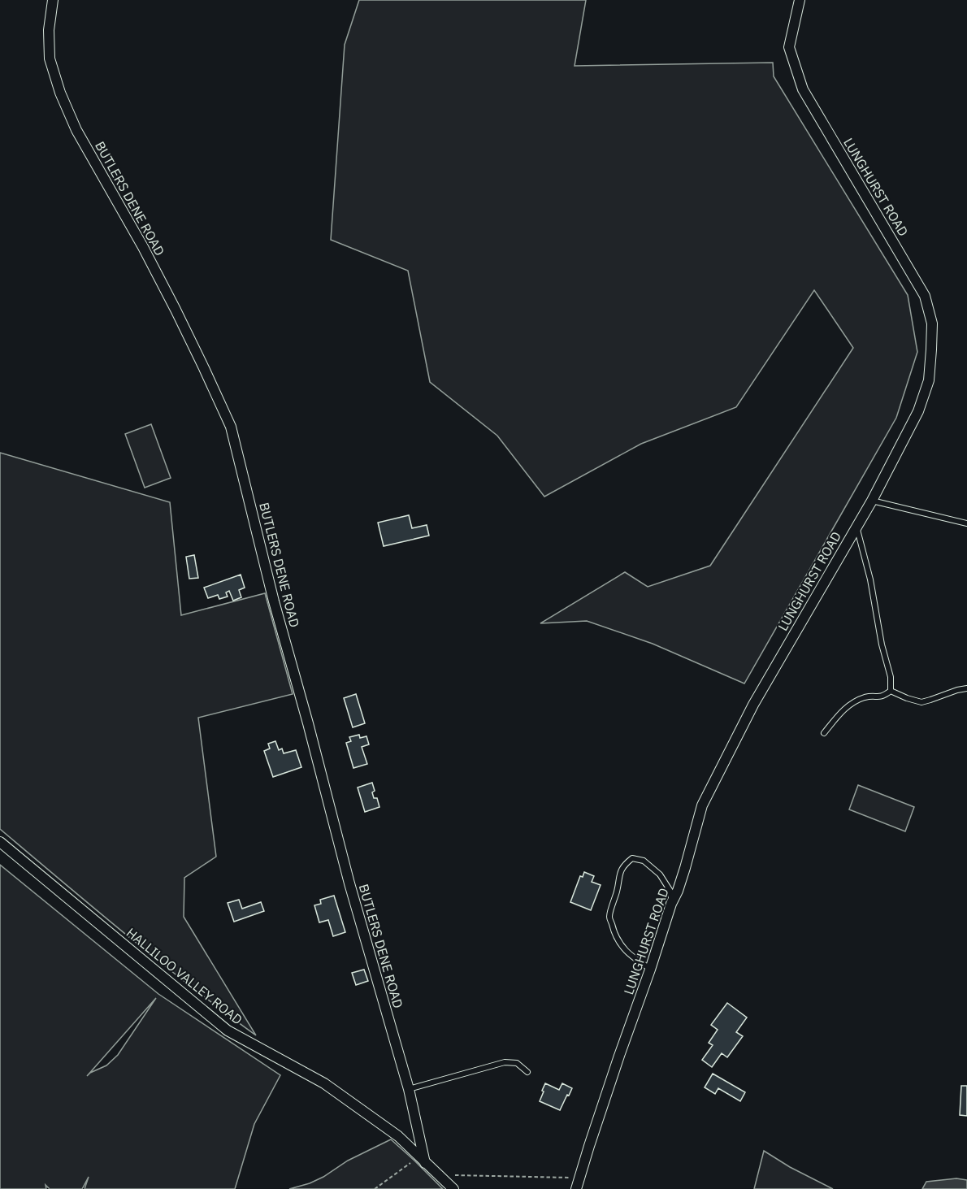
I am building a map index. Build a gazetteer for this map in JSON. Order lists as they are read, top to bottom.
{
  "streets": {
    "street": ["LUNGHURST ROAD", "BUTLERS DENE ROAD", "HALLILOO VALLEY ROAD"]
  },
  "crossings": [
    ["BUTLERS DENE ROAD", "HALLILOO VALLEY ROAD"]
  ]
}
